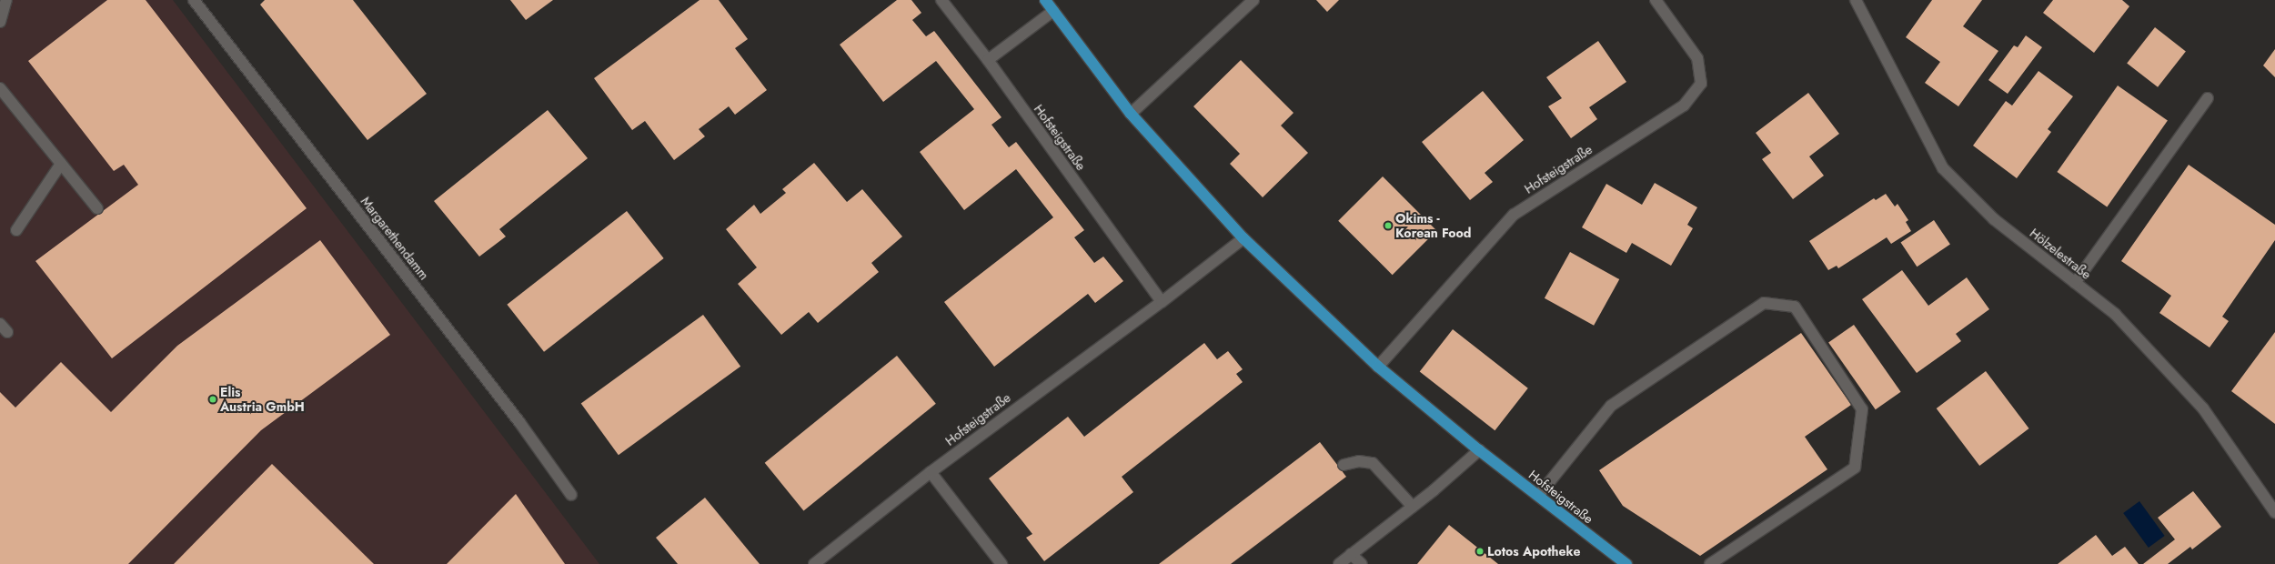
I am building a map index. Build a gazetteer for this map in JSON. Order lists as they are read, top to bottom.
{
  "streets": {
    "main road": ["Hofsteigstraße"],
    "street": ["Margarethendamm", "Hölzelestraße"]
  },
  "places": ["Okims - Korean Food", "Elis Austria GmbH", "Lotos Apotheke"]
}
